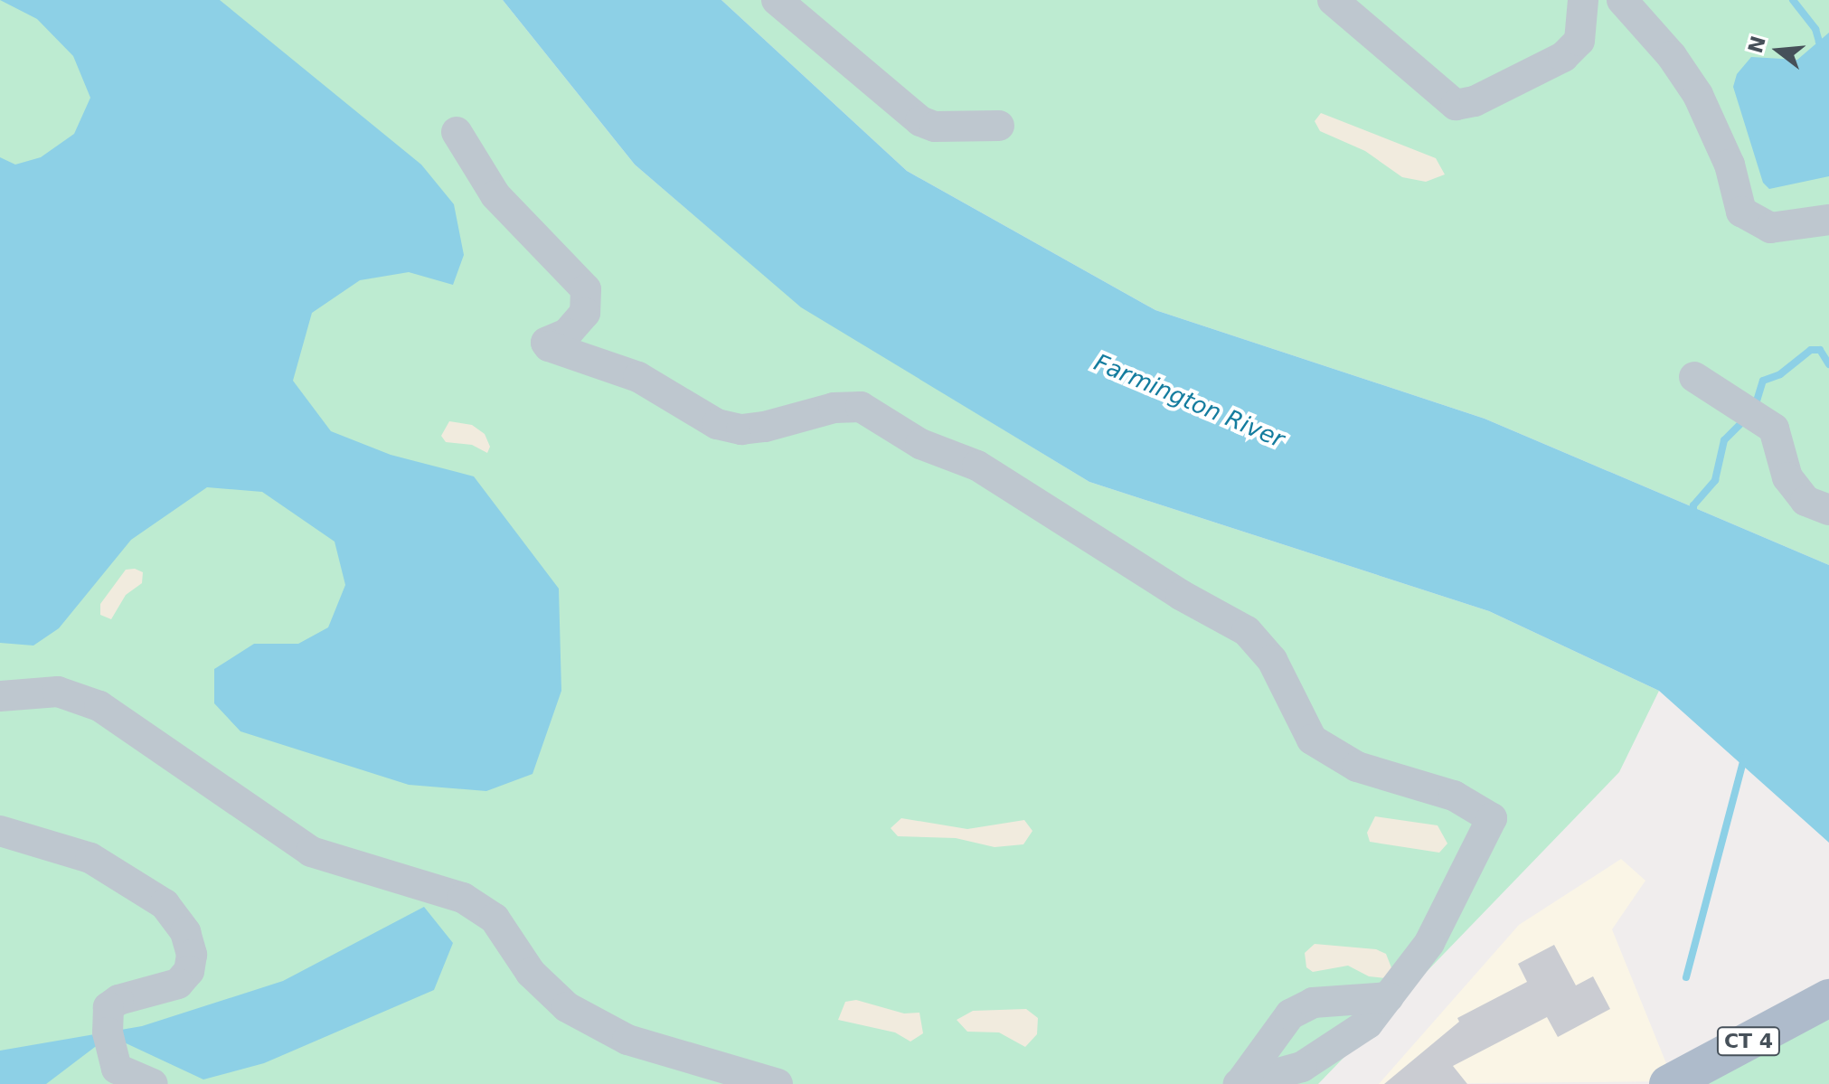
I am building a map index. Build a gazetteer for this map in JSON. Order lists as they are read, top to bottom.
{
  "streets": {
    "main road": ["CT 4"]
  },
  "water": ["Farmington River"],
  "north": "left"
}
